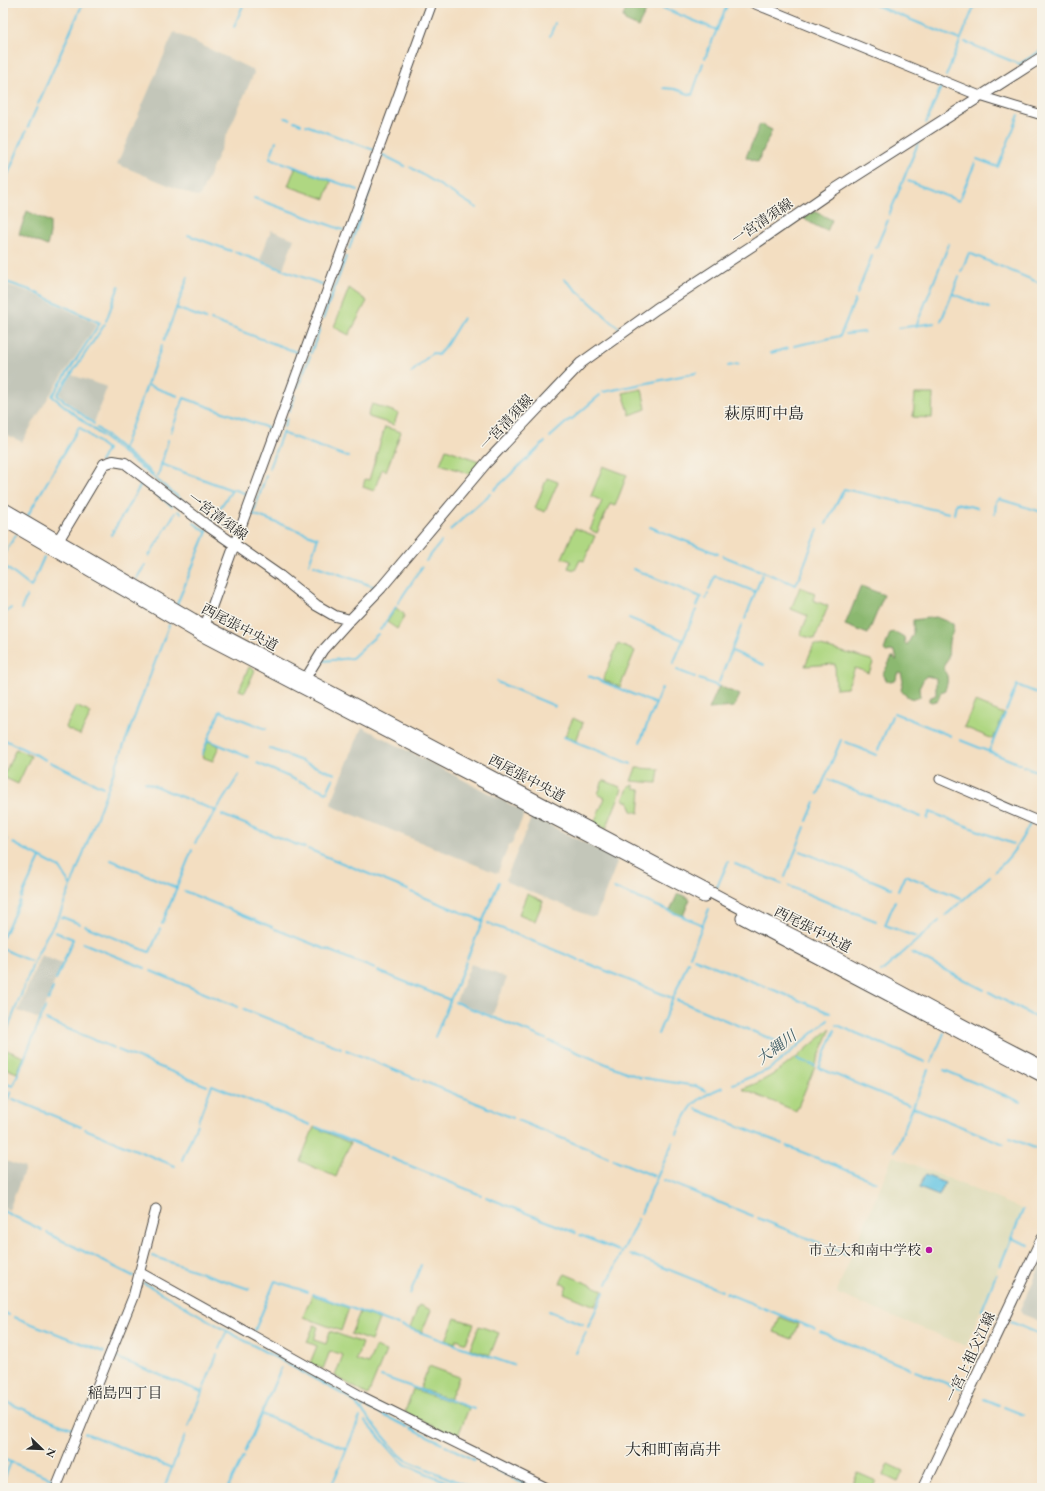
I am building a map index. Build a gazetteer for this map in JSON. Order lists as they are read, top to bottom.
{
  "streets": {
    "main road": ["一宮清須線", "西尾張中央道", "一宮上祖父江線"]
  },
  "crossings": [
    ["一宮清須線", "西尾張中央道"]
  ],
  "districts": ["萩原町中島", "稲島四丁目", "大和町南高井"],
  "water": ["大縄川"],
  "places": ["市立大和南中学校"],
  "north": "bottom right"
}
